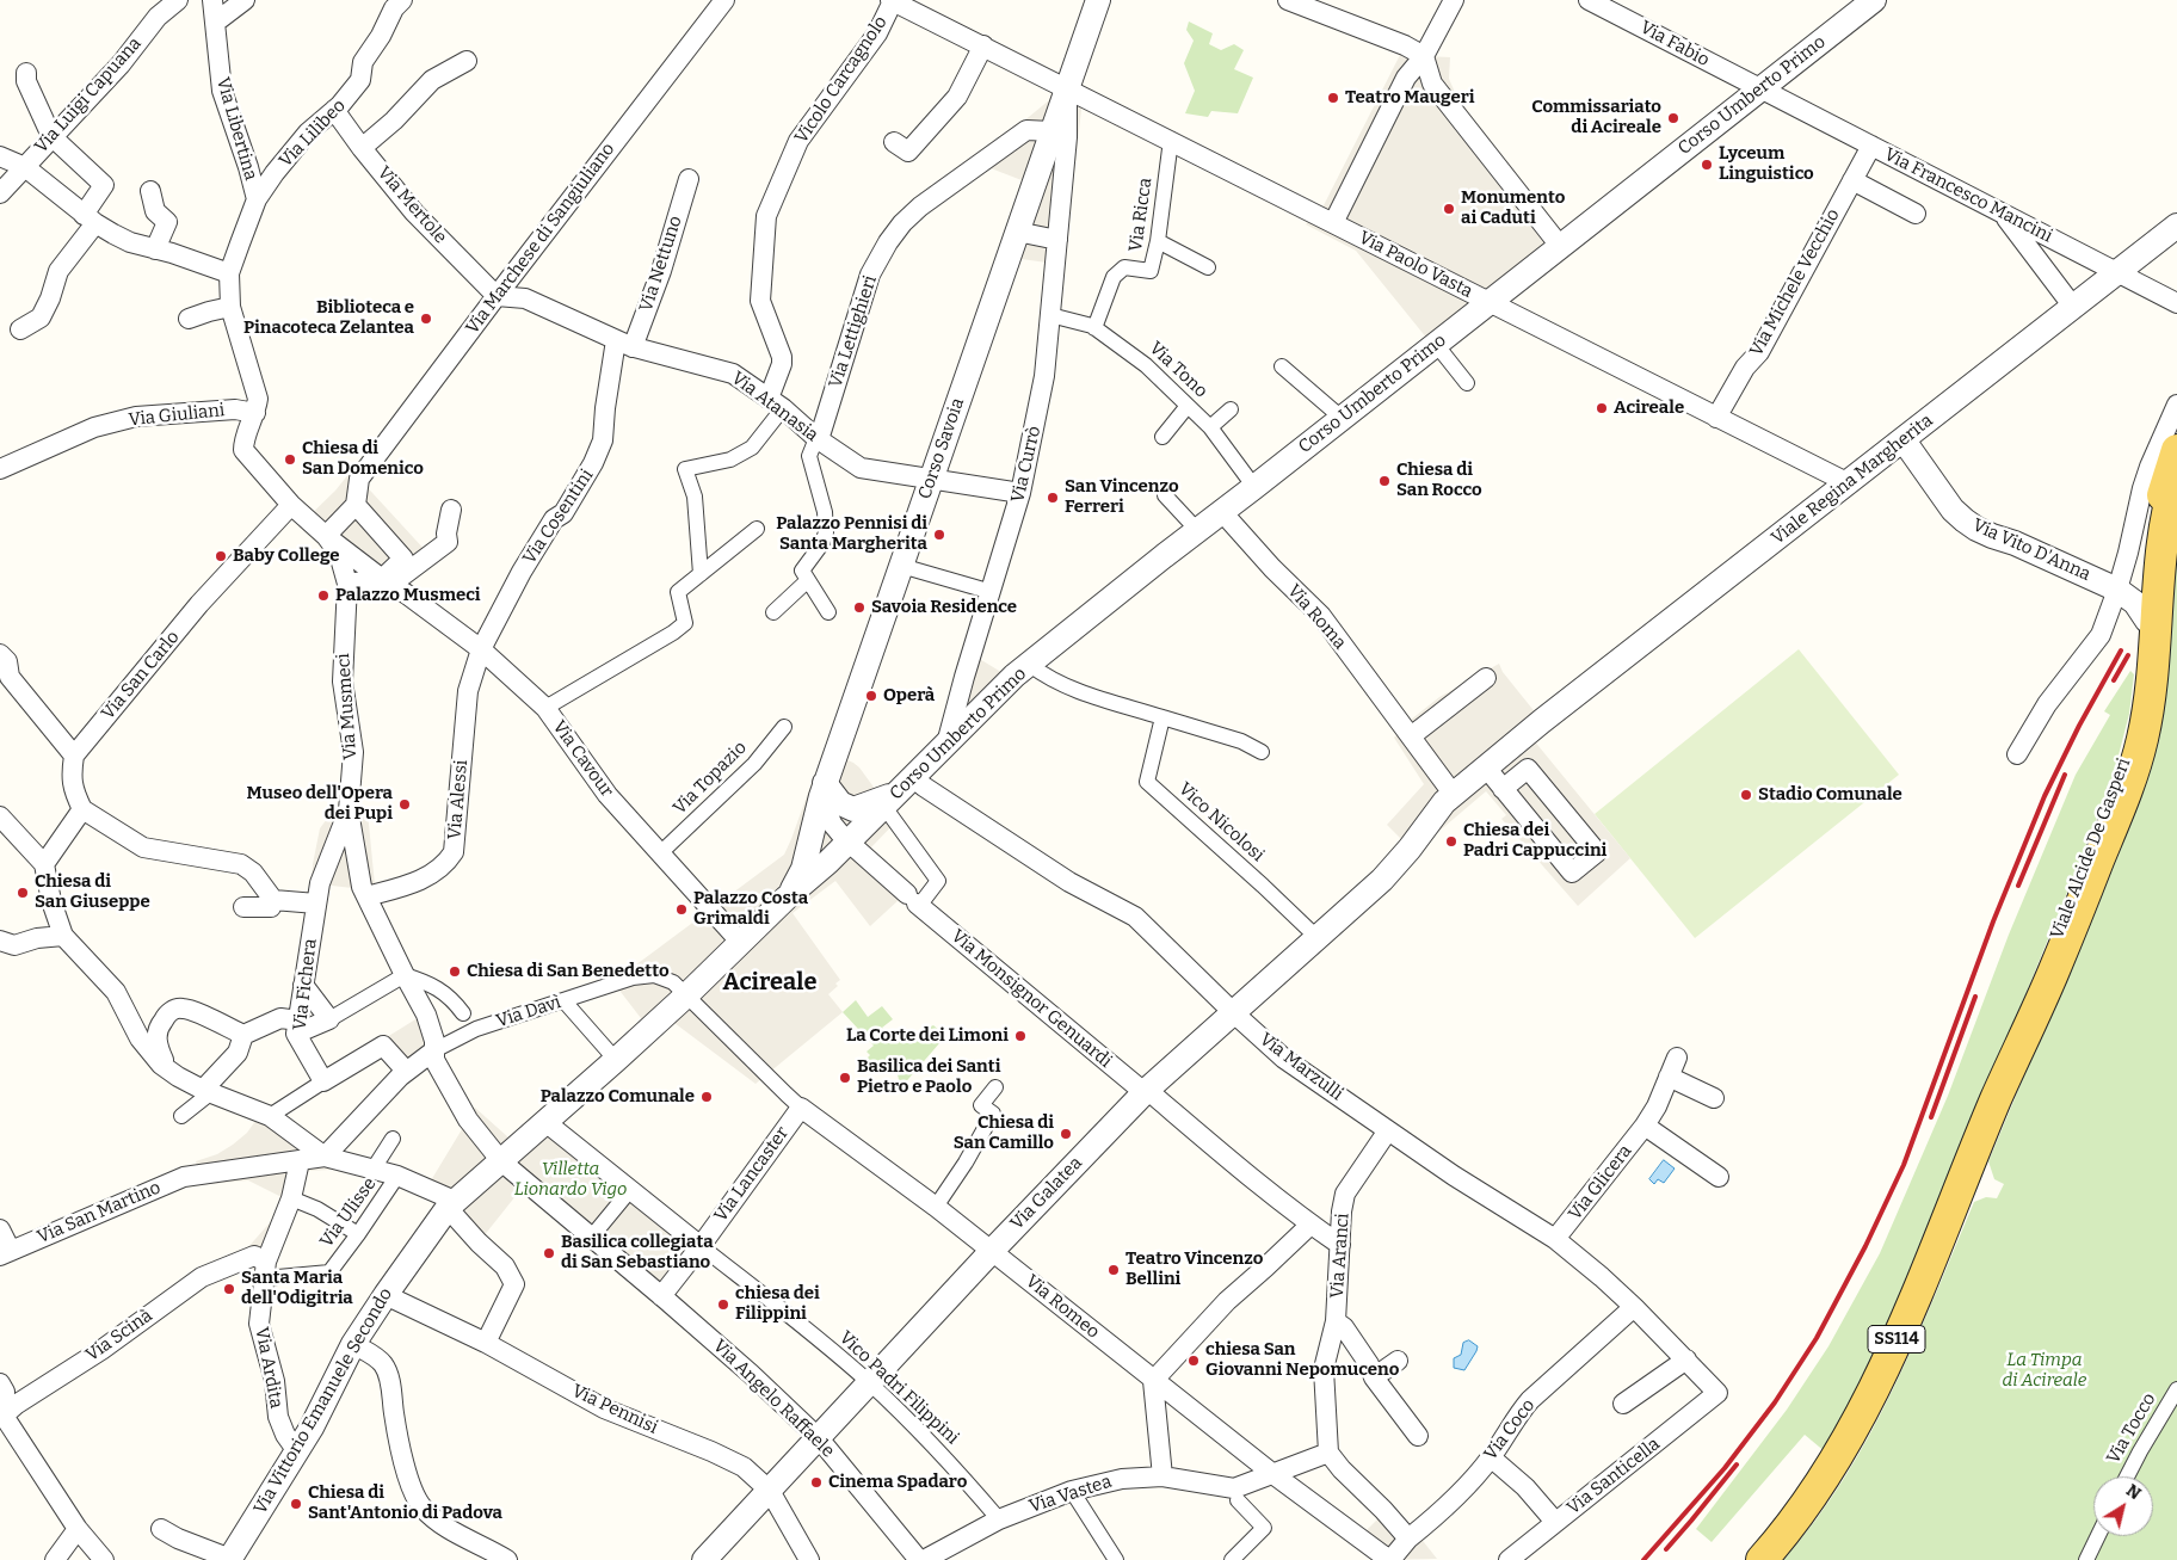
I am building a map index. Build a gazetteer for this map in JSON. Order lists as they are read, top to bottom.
{
  "streets": {
    "main road": ["Viale Alcide De Gasperi", "SS114"],
    "street": [
      "Via Fabio",
      "Vicolo Carcagnolo",
      "Via Luigi Capuana",
      "Corso Umberto Primo",
      "Via Libertina",
      "Via Lilibeo",
      "Via Francesco Mancini",
      "Via Mertole",
      "Via Ricca",
      "Via Marchese di Sangiuliano",
      "Via Nettuno",
      "Via Paolo Vasta",
      "Via Michele Vecchio",
      "Via Lettighieri",
      "Via Tono",
      "Via Atanasia",
      "Via Giuliani",
      "Corso Savoia",
      "Via Currò",
      "Viale Regina Margherita",
      "Via Cosentini",
      "Via Vito D'Anna",
      "Via Roma",
      "Via San Carlo",
      "Via Musmeci",
      "Via Cavour",
      "Via Topazio",
      "Via Alessi",
      "Vico Nicolosi",
      "Via Fichera",
      "Via Monsignor Genuardi",
      "Via Davì",
      "Via Marzulli",
      "Via Lancaster",
      "Via Glicera",
      "Via Galatea",
      "Via San Martino",
      "Via Ulisse",
      "Via Aranci",
      "Via Romeo",
      "Via Scinà",
      "Via Ardita",
      "Vico Padri Filippini",
      "Via Angelo Raffaele",
      "Via Vittorio Emanuele Secondo",
      "Via Pennisi",
      "Via Tocco",
      "Via Coco",
      "Via Santicella",
      "Via Vastea"
    ]
  },
  "crossings": [
    ["Via Fabio", "Corso Umberto Primo"],
    ["Via Fabio", "Via Francesco Mancini"],
    ["Vicolo Carcagnolo", "Via Paolo Vasta"],
    ["Vicolo Carcagnolo", "Via Atanasia"],
    ["Corso Umberto Primo", "Via Francesco Mancini"],
    ["Corso Umberto Primo", "Via Paolo Vasta"],
    ["Corso Umberto Primo", "Via Tono"],
    ["Corso Umberto Primo", "Corso Savoia"],
    ["Corso Umberto Primo", "Via Currò"],
    ["Corso Umberto Primo", "Via Roma"],
    ["Corso Umberto Primo", "Via Monsignor Genuardi"],
    ["Corso Umberto Primo", "Via Marzulli"],
    ["Corso Umberto Primo", "Via Vittorio Emanuele Secondo"],
    ["Via Libertina", "Via Lilibeo"],
    ["Via Lilibeo", "Via Mertole"],
    ["Via Lilibeo", "Via Giuliani"],
    ["Via Lilibeo", "Via San Carlo"],
    ["Via Francesco Mancini", "Via Michele Vecchio"],
    ["Via Francesco Mancini", "Viale Regina Margherita"],
    ["Via Mertole", "Via Marchese di Sangiuliano"],
    ["Via Mertole", "Via Atanasia"],
    ["Via Ricca", "Via Paolo Vasta"],
    ["Via Ricca", "Via Tono"],
    ["Via Marchese di Sangiuliano", "Via Atanasia"],
    ["Via Nettuno", "Via Atanasia"],
    ["Via Nettuno", "Via Cosentini"],
    ["Via Paolo Vasta", "Via Michele Vecchio"],
    ["Via Paolo Vasta", "Corso Savoia"],
    ["Via Paolo Vasta", "Viale Regina Margherita"],
    ["Via Lettighieri", "Via Atanasia"],
    ["Via Lettighieri", "Corso Savoia"],
    ["Via Lettighieri", "Via Currò"],
    ["Via Tono", "Via Currò"],
    ["Via Atanasia", "Corso Savoia"],
    ["Via Atanasia", "Via Currò"],
    ["Via Atanasia", "Via Cosentini"],
    ["Corso Savoia", "Via Currò"],
    ["Corso Savoia", "Via Monsignor Genuardi"],
    ["Corso Savoia", "Via Vittorio Emanuele Secondo"],
    ["Viale Regina Margherita", "Via Vito D'Anna"],
    ["Viale Regina Margherita", "Via Roma"],
    ["Viale Regina Margherita", "Via Galatea"],
    ["Via Cosentini", "Via Cavour"],
    ["Via Cosentini", "Via Alessi"],
    ["Via Vito D'Anna", "Viale Alcide De Gasperi"],
    ["Via Roma", "Via Galatea"],
    ["Via Musmeci", "Via Cavour"],
    ["Via Musmeci", "Via Fichera"],
    ["Via Cavour", "Via Topazio"],
    ["Via Cavour", "Via Alessi"],
    ["Via Cavour", "Via Vittorio Emanuele Secondo"],
    ["Vico Nicolosi", "Via Galatea"],
    ["Via Monsignor Genuardi", "Via Galatea"],
    ["Via Monsignor Genuardi", "Via Aranci"],
    ["Via Davì", "Via Romeo"],
    ["Via Davì", "Via Angelo Raffaele"],
    ["Via Davì", "Via Vittorio Emanuele Secondo"],
    ["Via Marzulli", "Via Glicera"],
    ["Via Marzulli", "Via Galatea"],
    ["Via Marzulli", "Via Aranci"],
    ["Via Marzulli", "Via Coco"],
    ["Via Marzulli", "Via Santicella"],
    ["Via Lancaster", "Via Romeo"],
    ["Via Lancaster", "Vico Padri Filippini"],
    ["Via Lancaster", "Via Angelo Raffaele"],
    ["Via Galatea", "Via Romeo"],
    ["Via Galatea", "Vico Padri Filippini"],
    ["Via Galatea", "Via Angelo Raffaele"],
    ["Via Galatea", "Via Pennisi"],
    ["Via San Martino", "Via Ardita"],
    ["Via Ulisse", "Via Scinà"],
    ["Via Ulisse", "Via Ardita"],
    ["Via Aranci", "Via Vastea"],
    ["Via Romeo", "Via Vittorio Emanuele Secondo"],
    ["Via Romeo", "Via Coco"],
    ["Via Romeo", "Via Vastea"],
    ["Via Scinà", "Via Ardita"],
    ["Via Ardita", "Via Vittorio Emanuele Secondo"],
    ["Vico Padri Filippini", "Via Vastea"],
    ["Via Angelo Raffaele", "Via Vittorio Emanuele Secondo"],
    ["Via Vittorio Emanuele Secondo", "Via Pennisi"]
  ],
  "districts": ["Acireale"],
  "parks": ["Villetta Lionardo Vigo", "La Timpa di Acireale"],
  "places": [
    "Teatro Maugeri",
    "Commissariato di Acireale",
    "Lyceum Linguistico",
    "Monumento ai Caduti",
    "Biblioteca e Pinacoteca Zelantea",
    "Acireale",
    "Chiesa di San Domenico",
    "Chiesa di San Rocco",
    "San Vincenzo Ferreri",
    "Palazzo Pennisi di Santa Margherita",
    "Baby College",
    "Palazzo Musmeci",
    "Savoia Residence",
    "Operà",
    "Stadio Comunale",
    "Museo dell'Opera dei Pupi",
    "Chiesa dei Padri Cappuccini",
    "Chiesa di San Giuseppe",
    "Palazzo Costa Grimaldi",
    "Chiesa di San Benedetto",
    "La Corte dei Limoni",
    "Basilica dei Santi Pietro e Paolo",
    "Palazzo Comunale",
    "Chiesa di San Camillo",
    "Basilica collegiata di San Sebastiano",
    "Teatro Vincenzo Bellini",
    "Santa Maria dell'Odigitria",
    "chiesa dei Filippini",
    "chiesa San Giovanni Nepomuceno",
    "Cinema Spadaro",
    "Chiesa di Sant'Antonio di Padova"
  ],
  "north": "top right"
}
